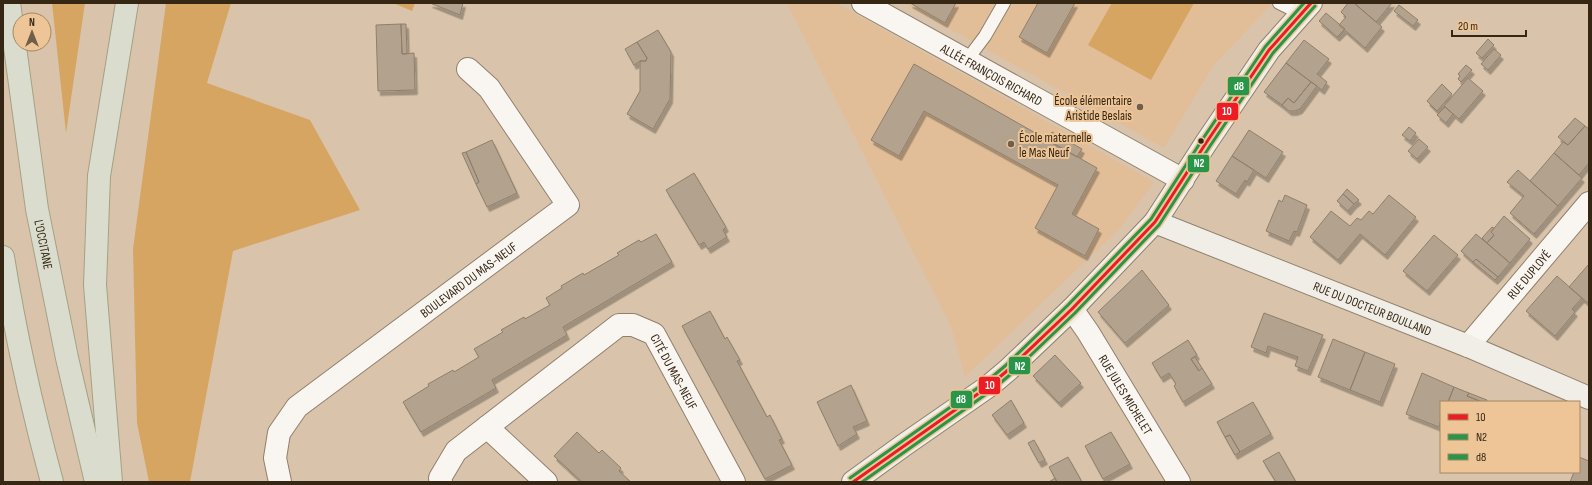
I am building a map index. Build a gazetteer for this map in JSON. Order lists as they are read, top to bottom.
{
  "streets": {
    "highway": ["L'OCCITANE"],
    "street": [
      "ALLÉE FRANÇOIS RICHARD",
      "RUE DUPLOYÉ",
      "BOULEVARD DU MAS-NEUF",
      "RUE DU DOCTEUR BOULLAND",
      "CITÉ DU MAS-NEUF",
      "RUE JULES MICHELET"
    ]
  },
  "crossings": [
    ["RUE DUPLOYÉ", "RUE DU DOCTEUR BOULLAND"]
  ],
  "places": ["École élémentaire Aristide Beslais", "École maternelle le Mas Neuf"],
  "lines": ["transit line 10", "transit line d8", "transit line N2"],
  "legend": ["10", "N2", "d8"],
  "scale_bar": "20 m",
  "north": "top"
}
